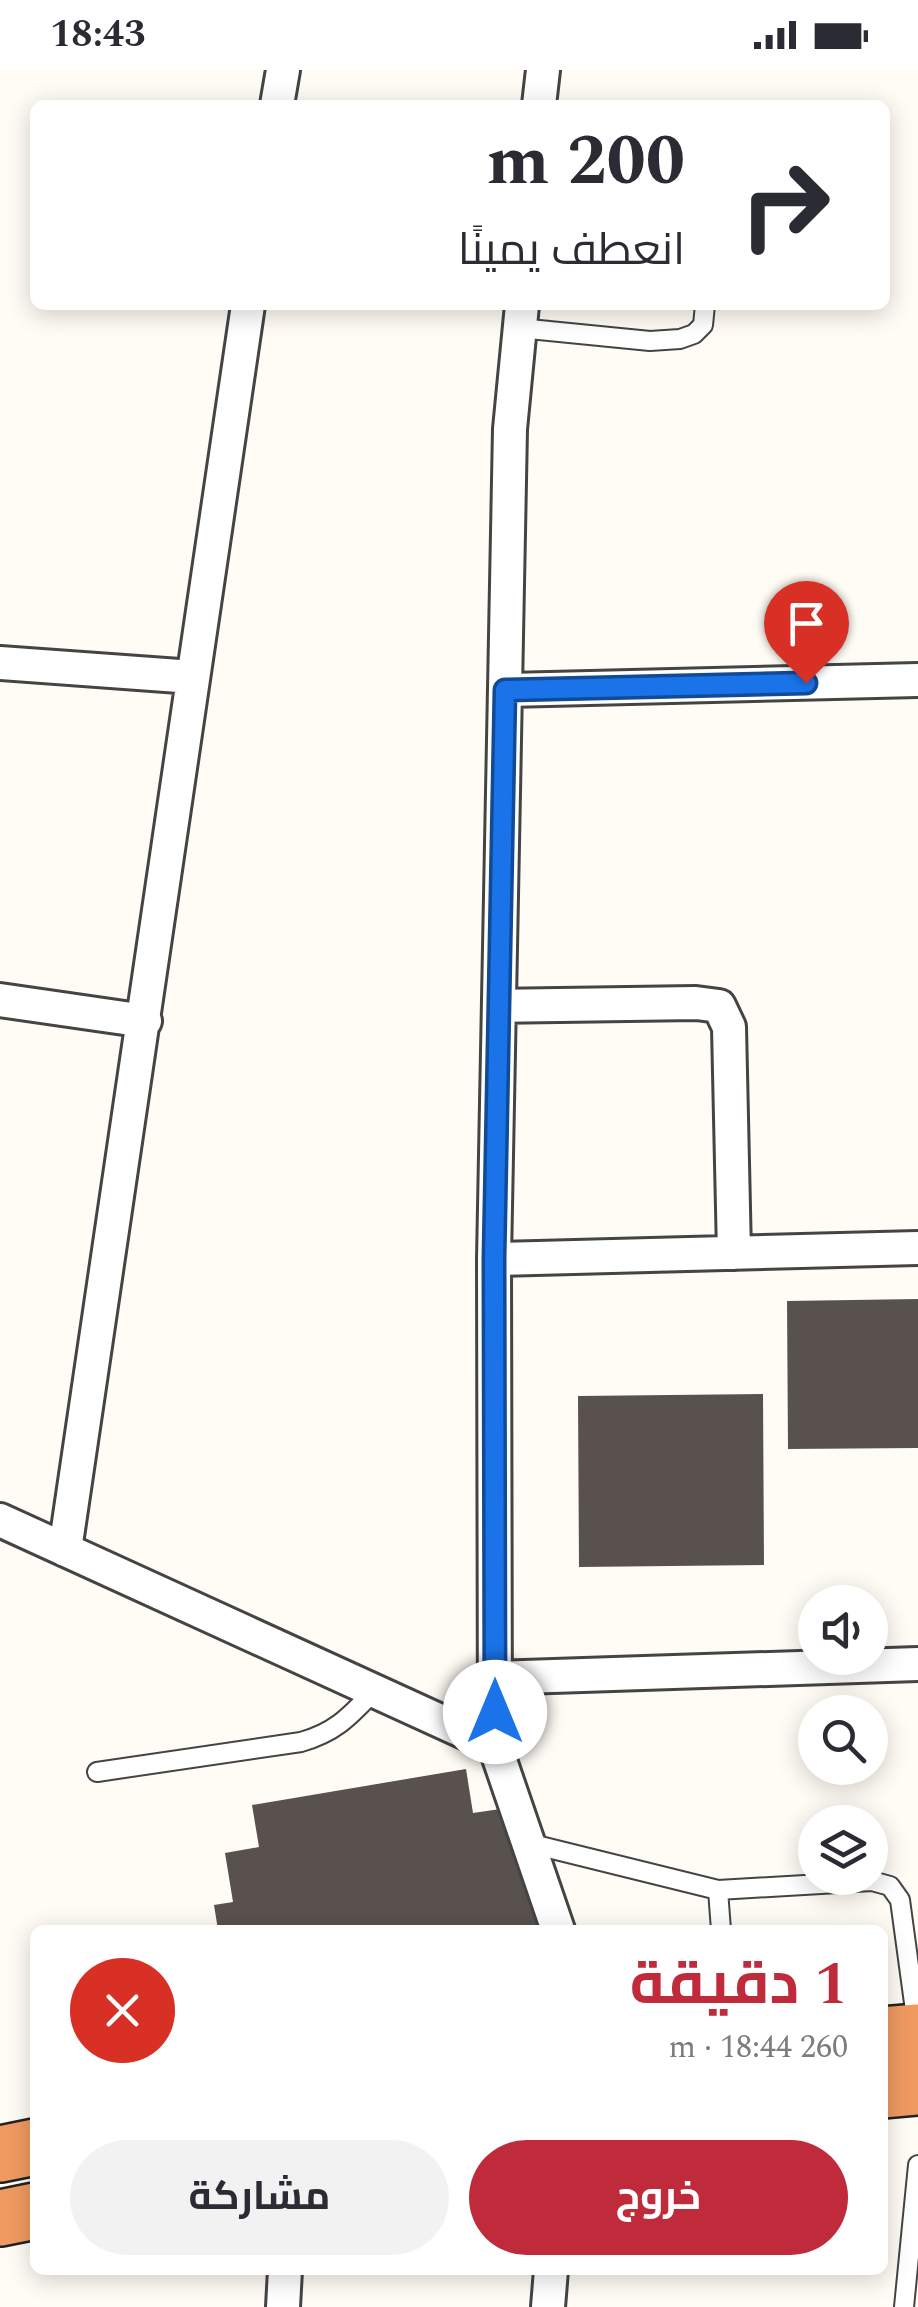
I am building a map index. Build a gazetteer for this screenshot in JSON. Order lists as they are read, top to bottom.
{
  "page": {
    "status": "18:43",
    "turn": ["200 m", "انعطف يمينًا"],
    "heading": ["1 دقيقة", "260 m · 18:44"],
    "buttons": ["خروج", "مشاركة"]
  }
}
